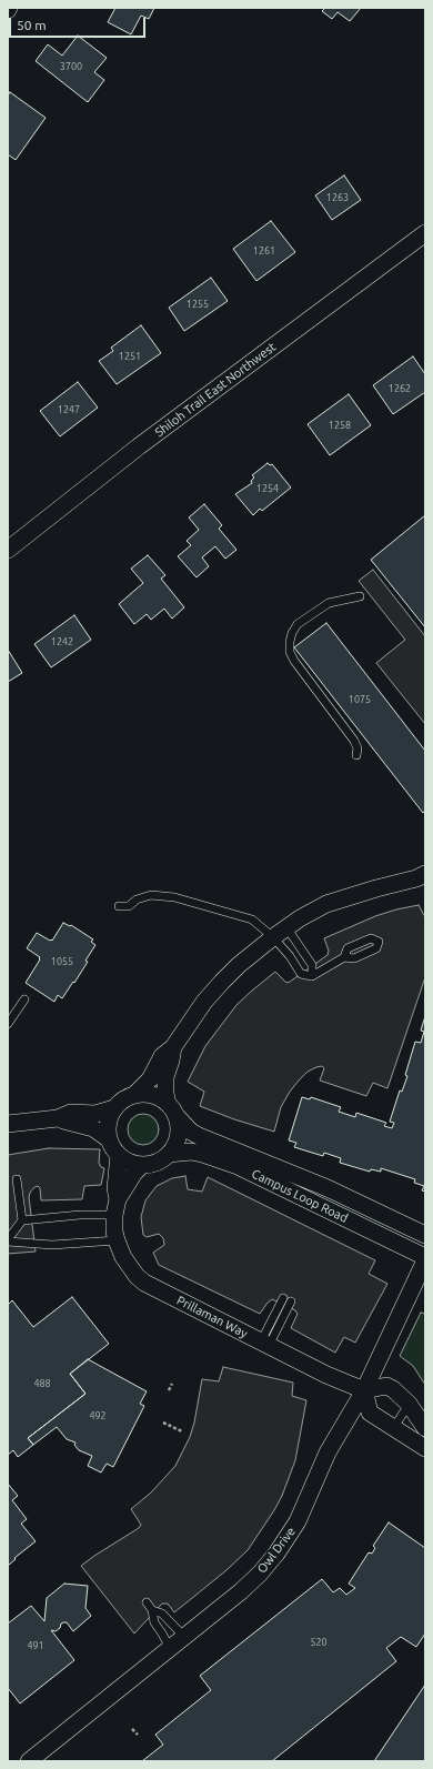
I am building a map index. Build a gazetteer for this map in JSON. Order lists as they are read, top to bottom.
{
  "streets": {
    "street": [
      "Shiloh Trail East Northwest",
      "Campus Loop Road",
      "Prillaman Way",
      "Owl Drive"
    ]
  },
  "crossings": [
    ["Campus Loop Road", "Prillaman Way"],
    ["Campus Loop Road", "Owl Drive"],
    ["Prillaman Way", "Owl Drive"]
  ],
  "house_numbers": [
    "3700",
    "1263",
    "1261",
    "1255",
    "1251",
    "1262",
    "1247",
    "1258",
    "1254",
    "1242",
    "1075",
    "1055",
    "488",
    "492",
    "520",
    "491"
  ],
  "scale_bar": "50 m"
}
